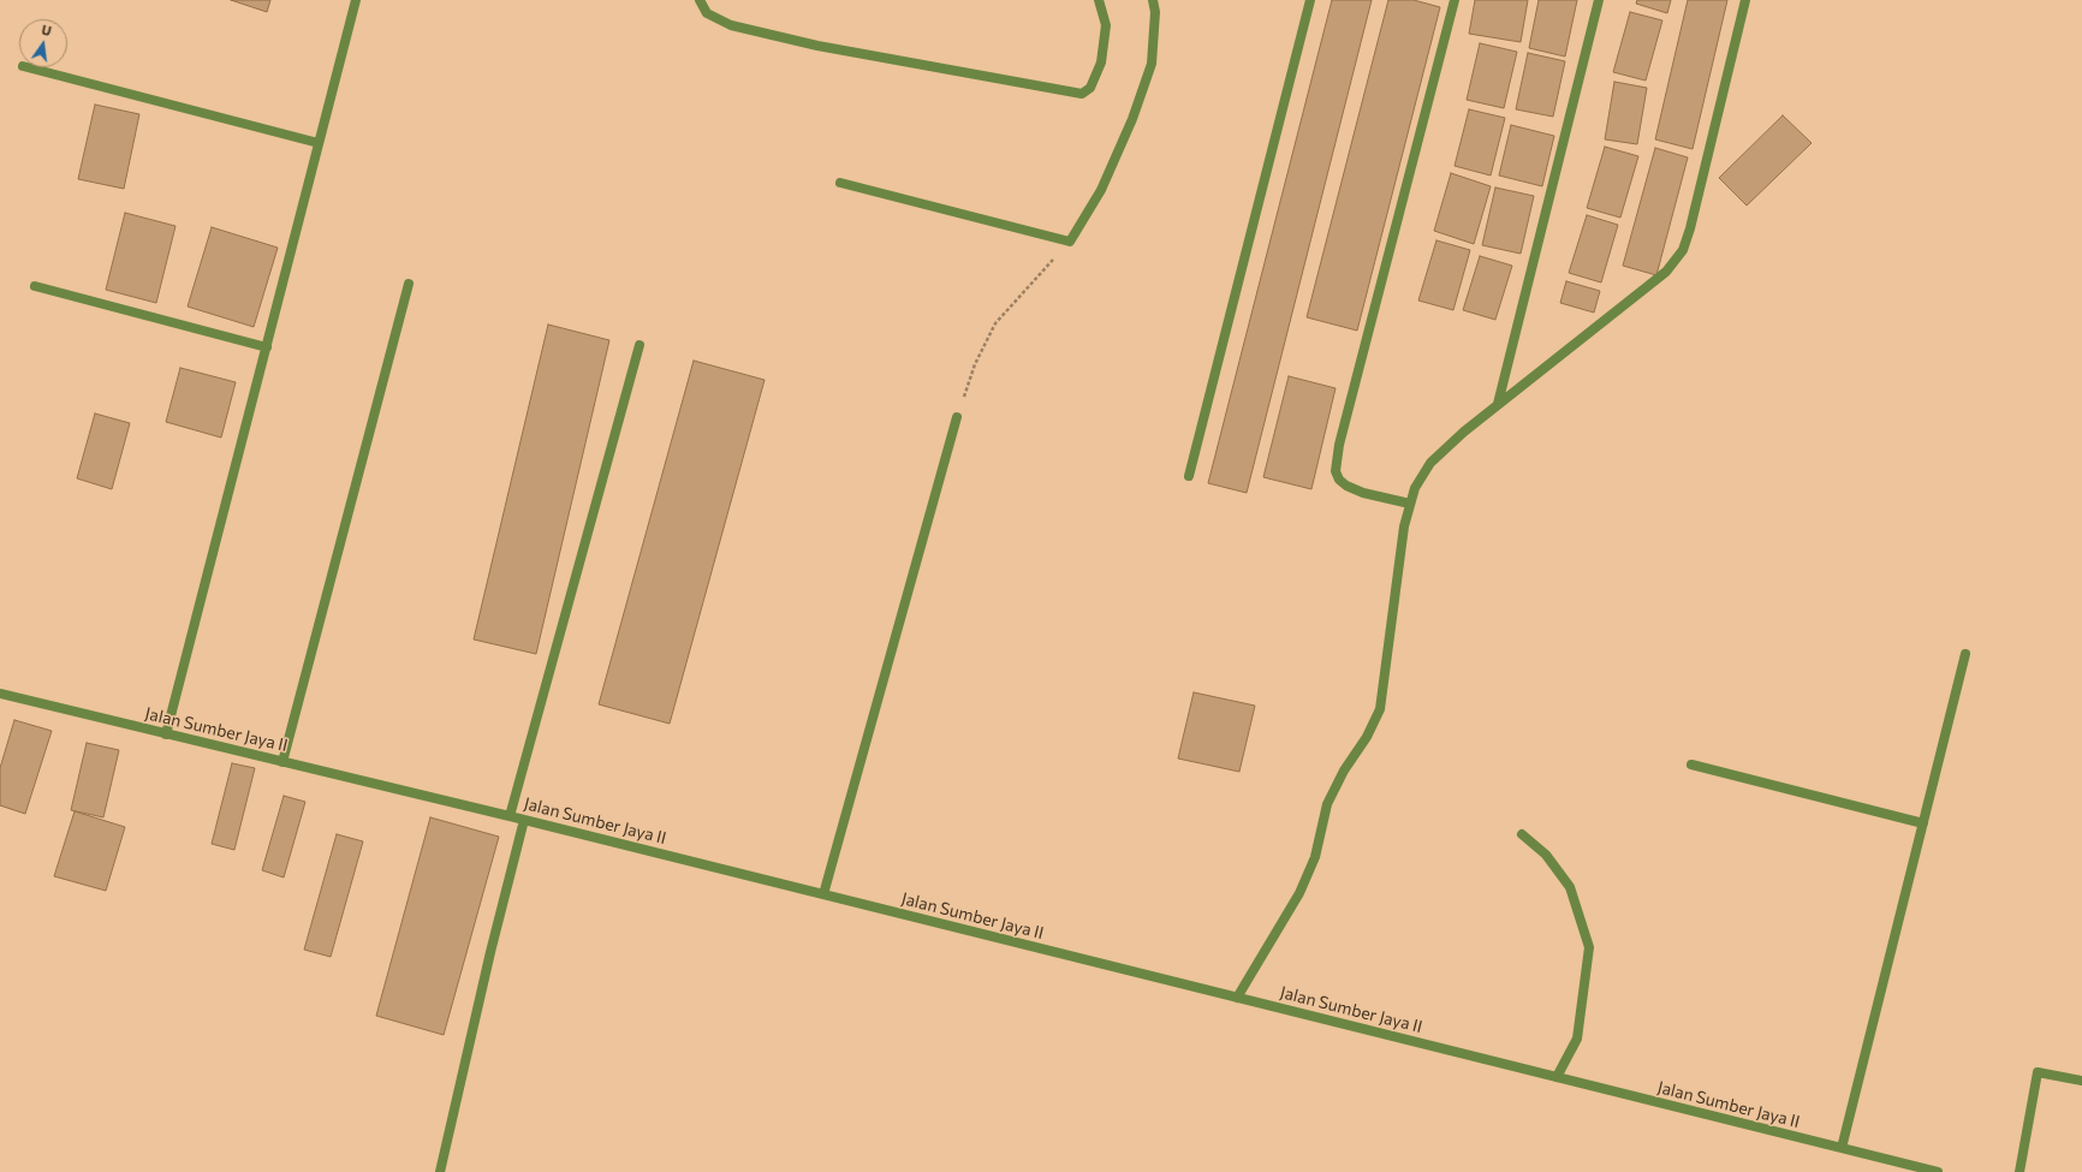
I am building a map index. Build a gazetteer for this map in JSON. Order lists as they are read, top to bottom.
{
  "streets": {
    "street": ["Jalan Sumber Jaya II"]
  },
  "north": "top"
}
